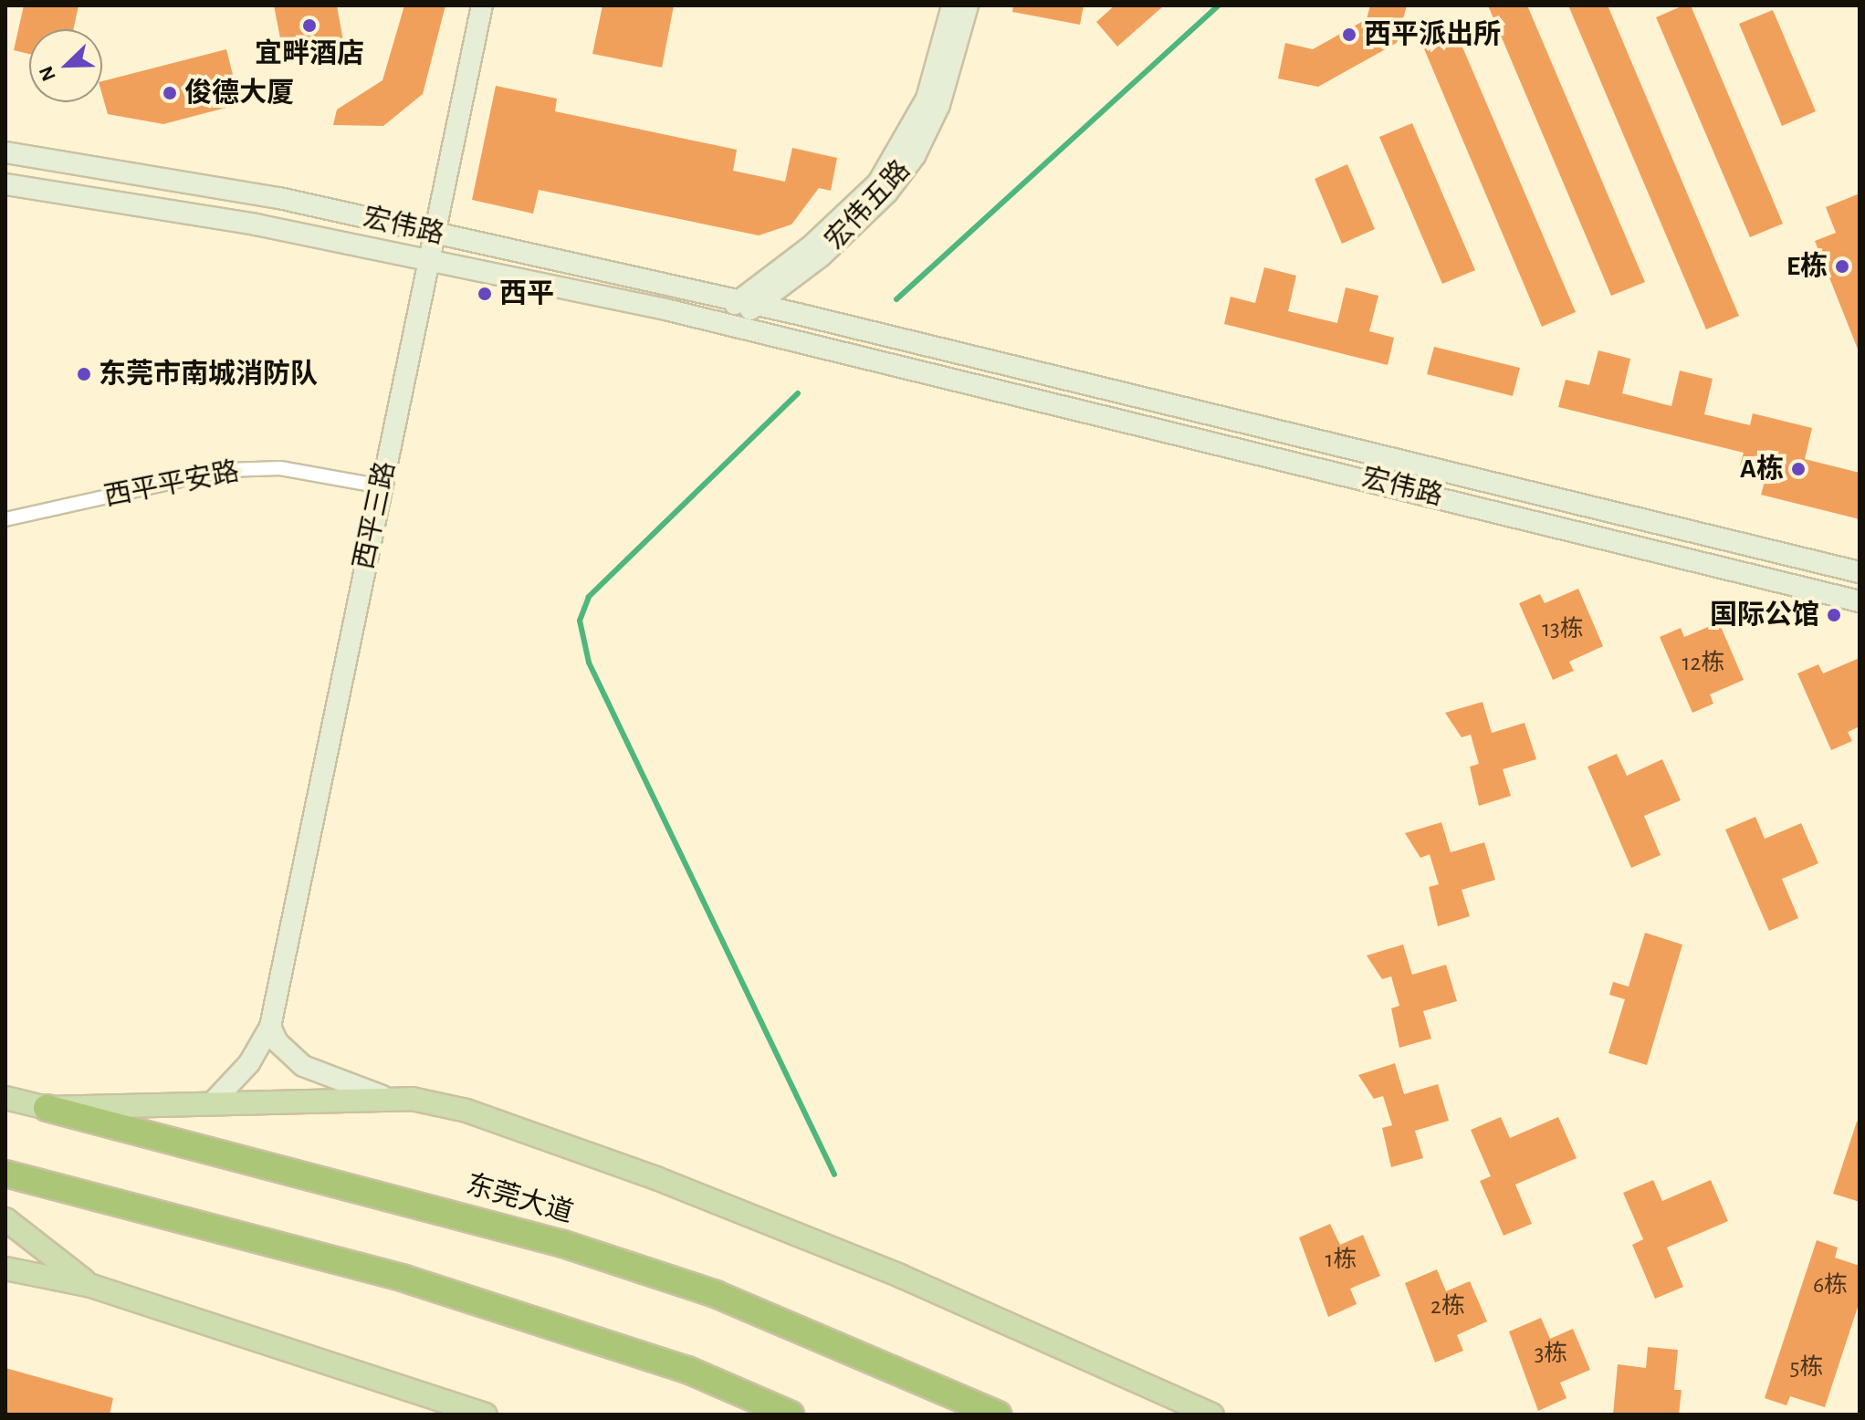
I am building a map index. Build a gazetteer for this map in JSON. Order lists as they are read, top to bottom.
{
  "streets": {
    "highway": ["东莞大道"],
    "street": [
      "宏伟五路",
      "宏伟路",
      "西平平安路",
      "西平三路"
    ]
  },
  "crossings": [
    ["宏伟五路", "宏伟路"],
    ["宏伟路", "西平三路"],
    ["西平平安路", "西平三路"]
  ],
  "places": [
    "宜畔酒店",
    "西平派出所",
    "俊德大厦",
    "E栋",
    "西平",
    "东莞市南城消防队",
    "A栋",
    "国际公馆"
  ],
  "house_numbers": [
    "13栋",
    "12栋",
    "1栋",
    "6栋",
    "2栋",
    "3栋",
    "5栋"
  ],
  "north": "bottom left"
}
